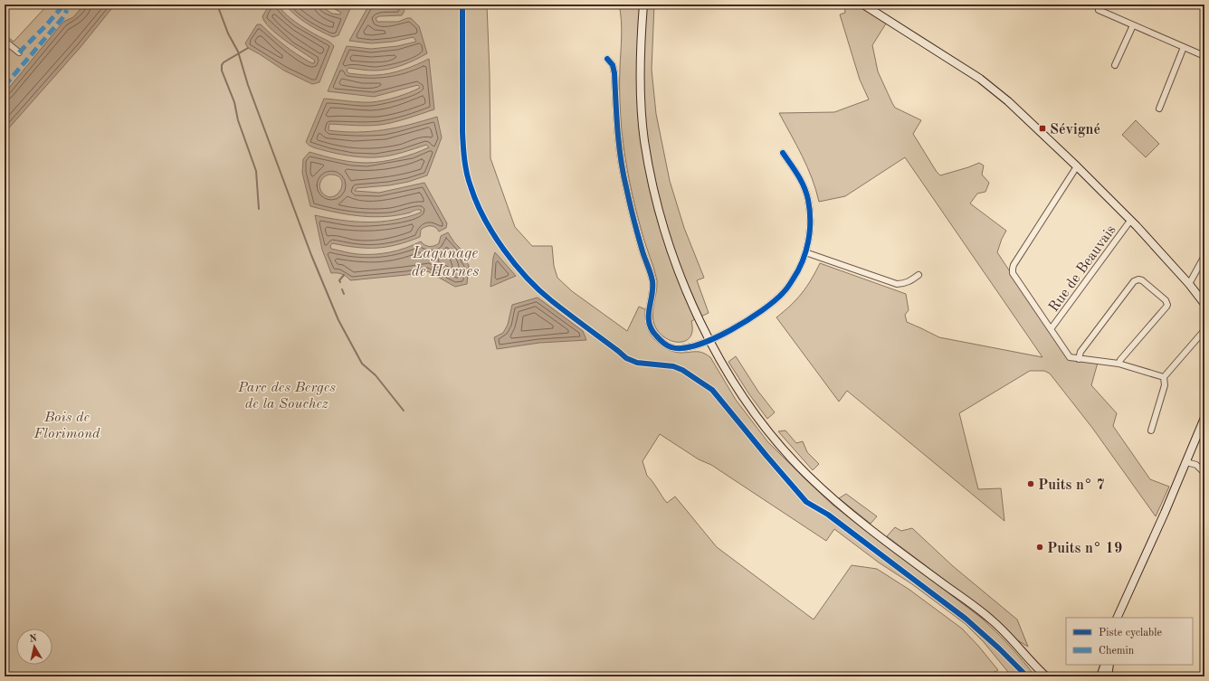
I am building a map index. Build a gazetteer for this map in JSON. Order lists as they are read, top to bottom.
{
  "streets": {
    "street": ["Rue de Beauvais"]
  },
  "water": ["Lagunage de Harnes"],
  "parks": ["Parc des Berges de la Souchez", "Bois de Florimond"],
  "places": {
    "transit": ["Sévigné"],
    "other": ["Puits n° 7", "Puits n° 19"]
  },
  "legend": ["Piste cyclable", "Chemin"],
  "north": "top"
}
